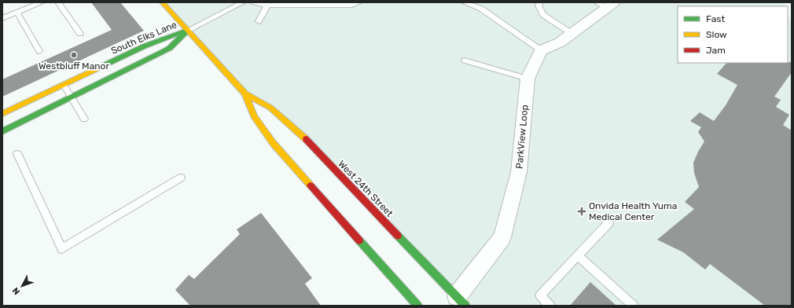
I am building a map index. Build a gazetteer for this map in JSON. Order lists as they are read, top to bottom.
{
  "streets": {
    "main road": ["South Elks Lane", "West 24th Street"],
    "street": ["ParkView Loop"]
  },
  "crossings": [
    ["South Elks Lane", "West 24th Street"],
    ["ParkView Loop", "West 24th Street"]
  ],
  "places": {
    "other": ["Westbluff Manor"],
    "health": ["Onvida Health Yuma Medical Center"]
  },
  "legend": ["Fast", "Slow", "Jam"],
  "north": "bottom left"
}
